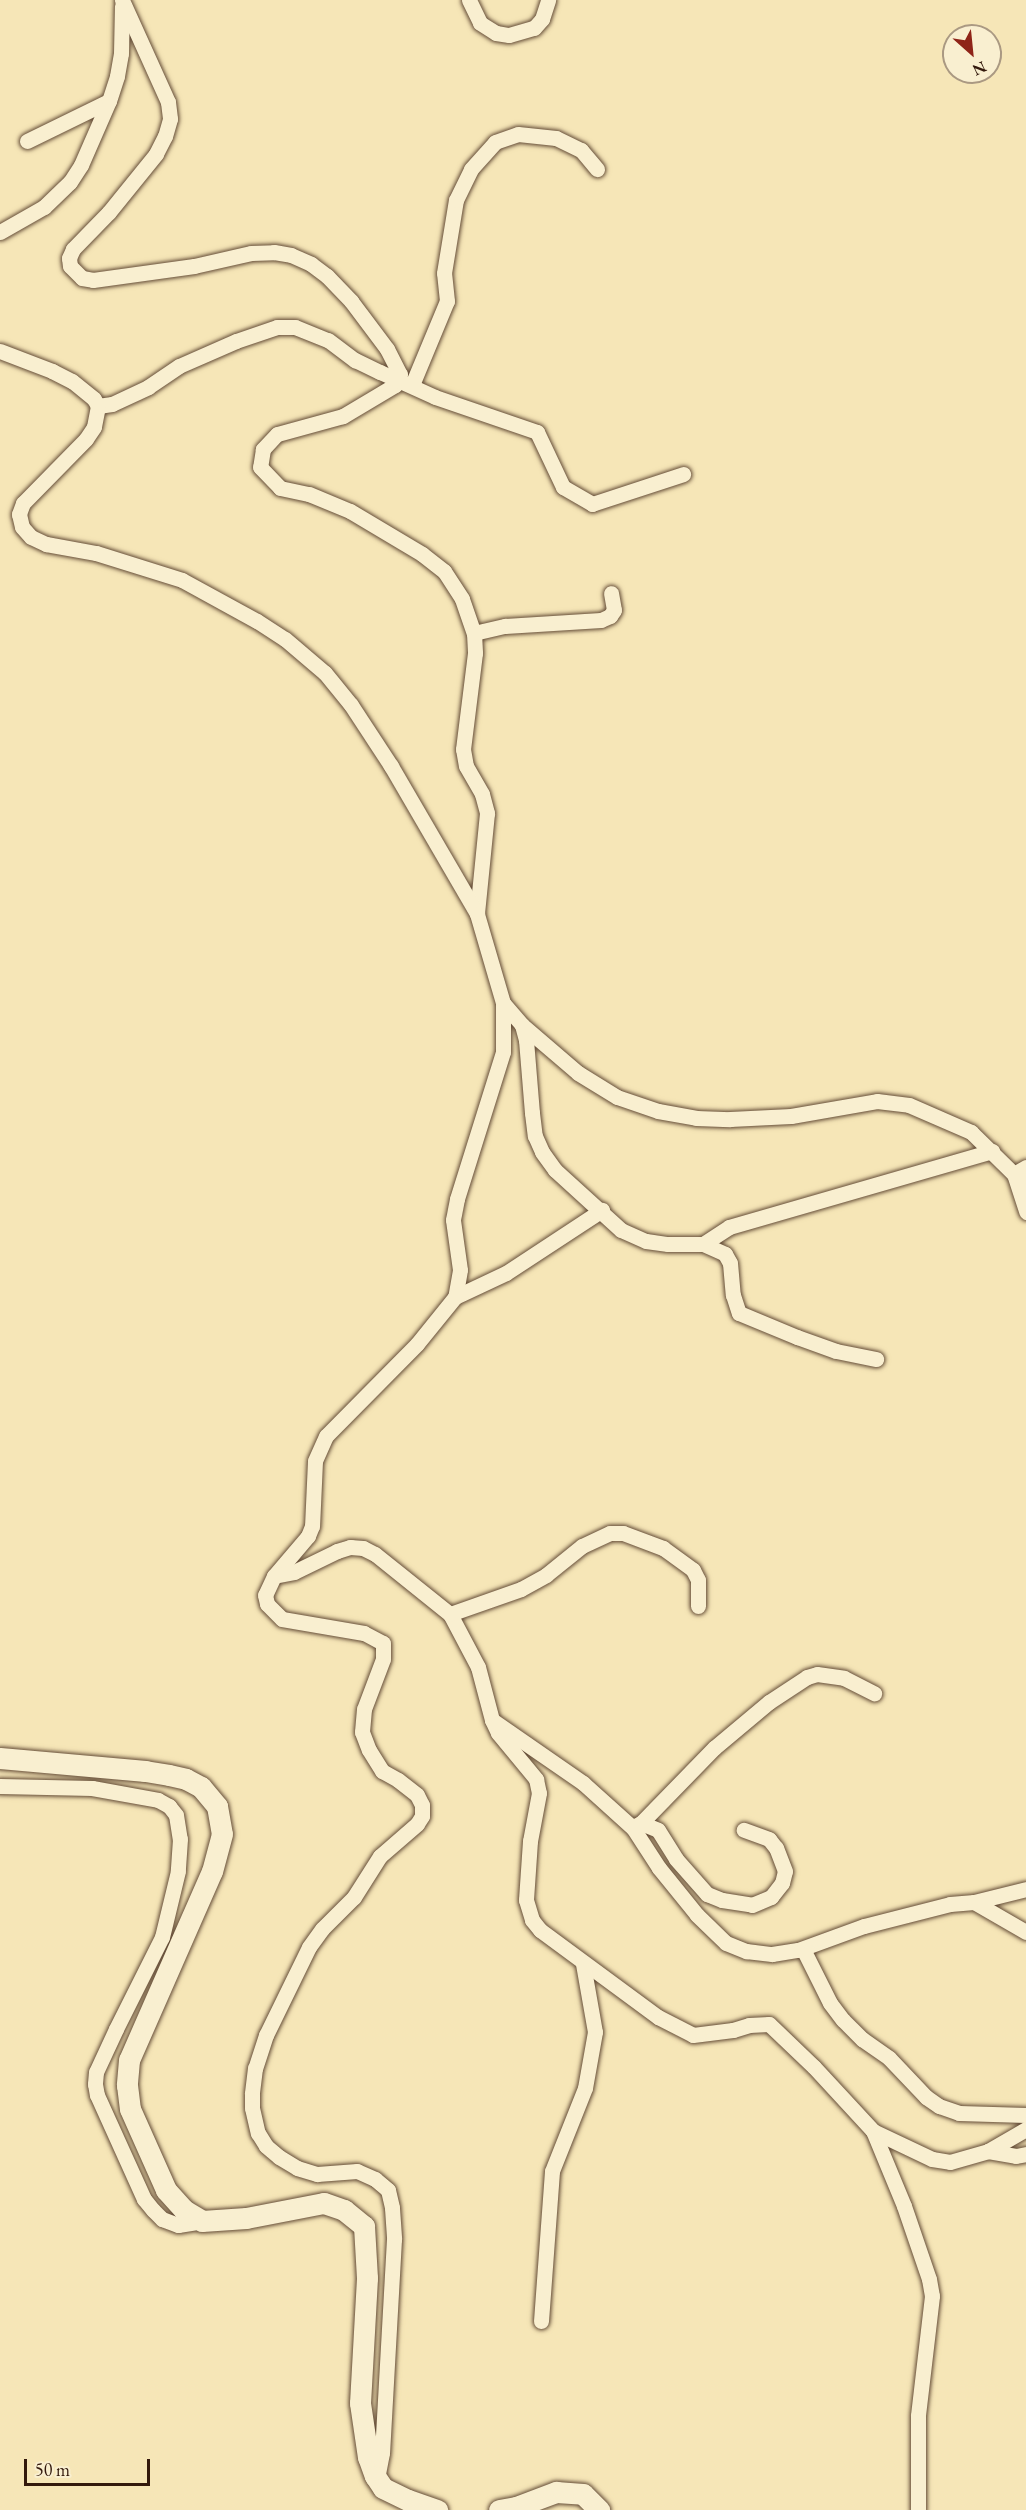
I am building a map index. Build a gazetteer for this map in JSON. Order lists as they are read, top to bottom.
{
  "scale_bar": "50 m",
  "north": "bottom right"
}
